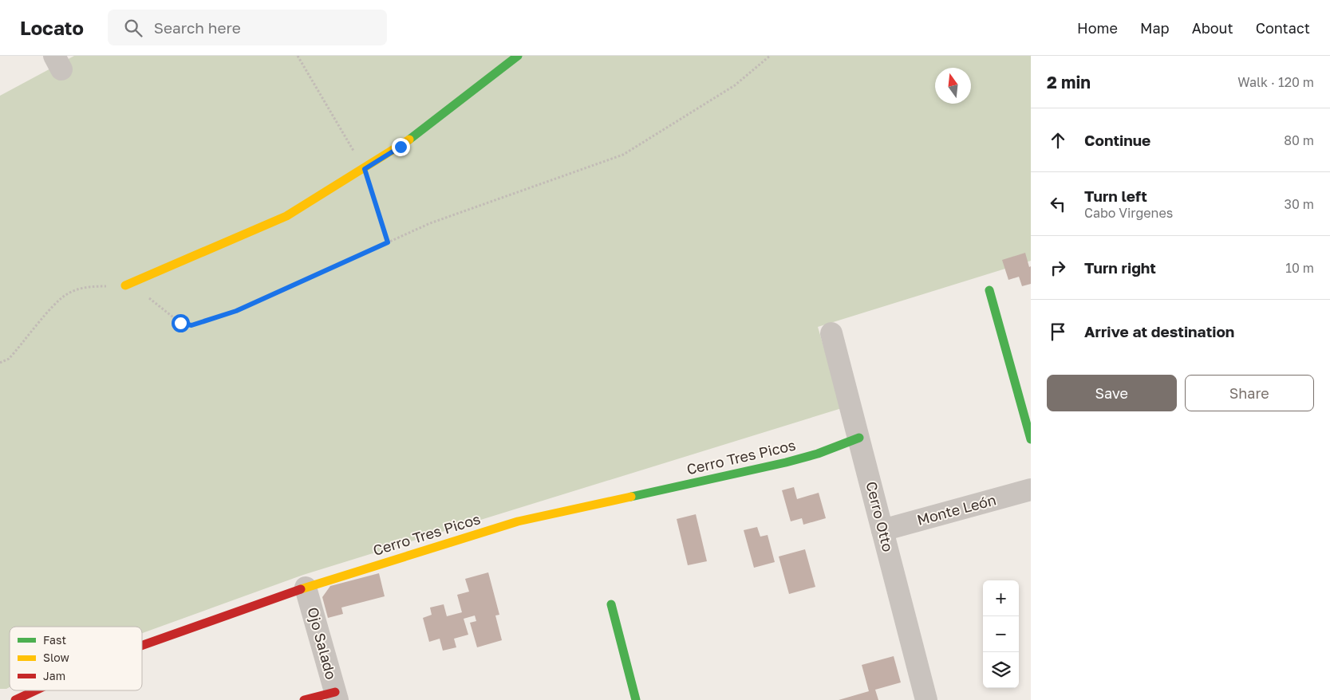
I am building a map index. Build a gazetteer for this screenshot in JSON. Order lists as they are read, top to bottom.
{
  "streets": {
    "street": [
      "Cerro Tres Picos",
      "Monte León",
      "Cerro Otto",
      "Ojo Salado"
    ]
  },
  "crossings": [
    ["Cerro Tres Picos", "Cerro Otto"],
    ["Cerro Tres Picos", "Ojo Salado"],
    ["Monte León", "Cerro Otto"]
  ],
  "legend": ["Fast", "Slow", "Jam"],
  "north": "top",
  "page": {
    "header": "Locato",
    "search": "Search here",
    "nav": [
      "Home",
      "Map",
      "About",
      "Contact"
    ],
    "heading": ["2 min", "Walk · 120 m"],
    "list": [
      ["Continue", "80 m"],
      ["Turn left", "Cabo Virgenes", "30 m"],
      ["Turn right", "10 m"],
      "Arrive at destination"
    ],
    "buttons": ["Save", "Share"],
    "map_buttons": ["+", "−"]
  }
}
